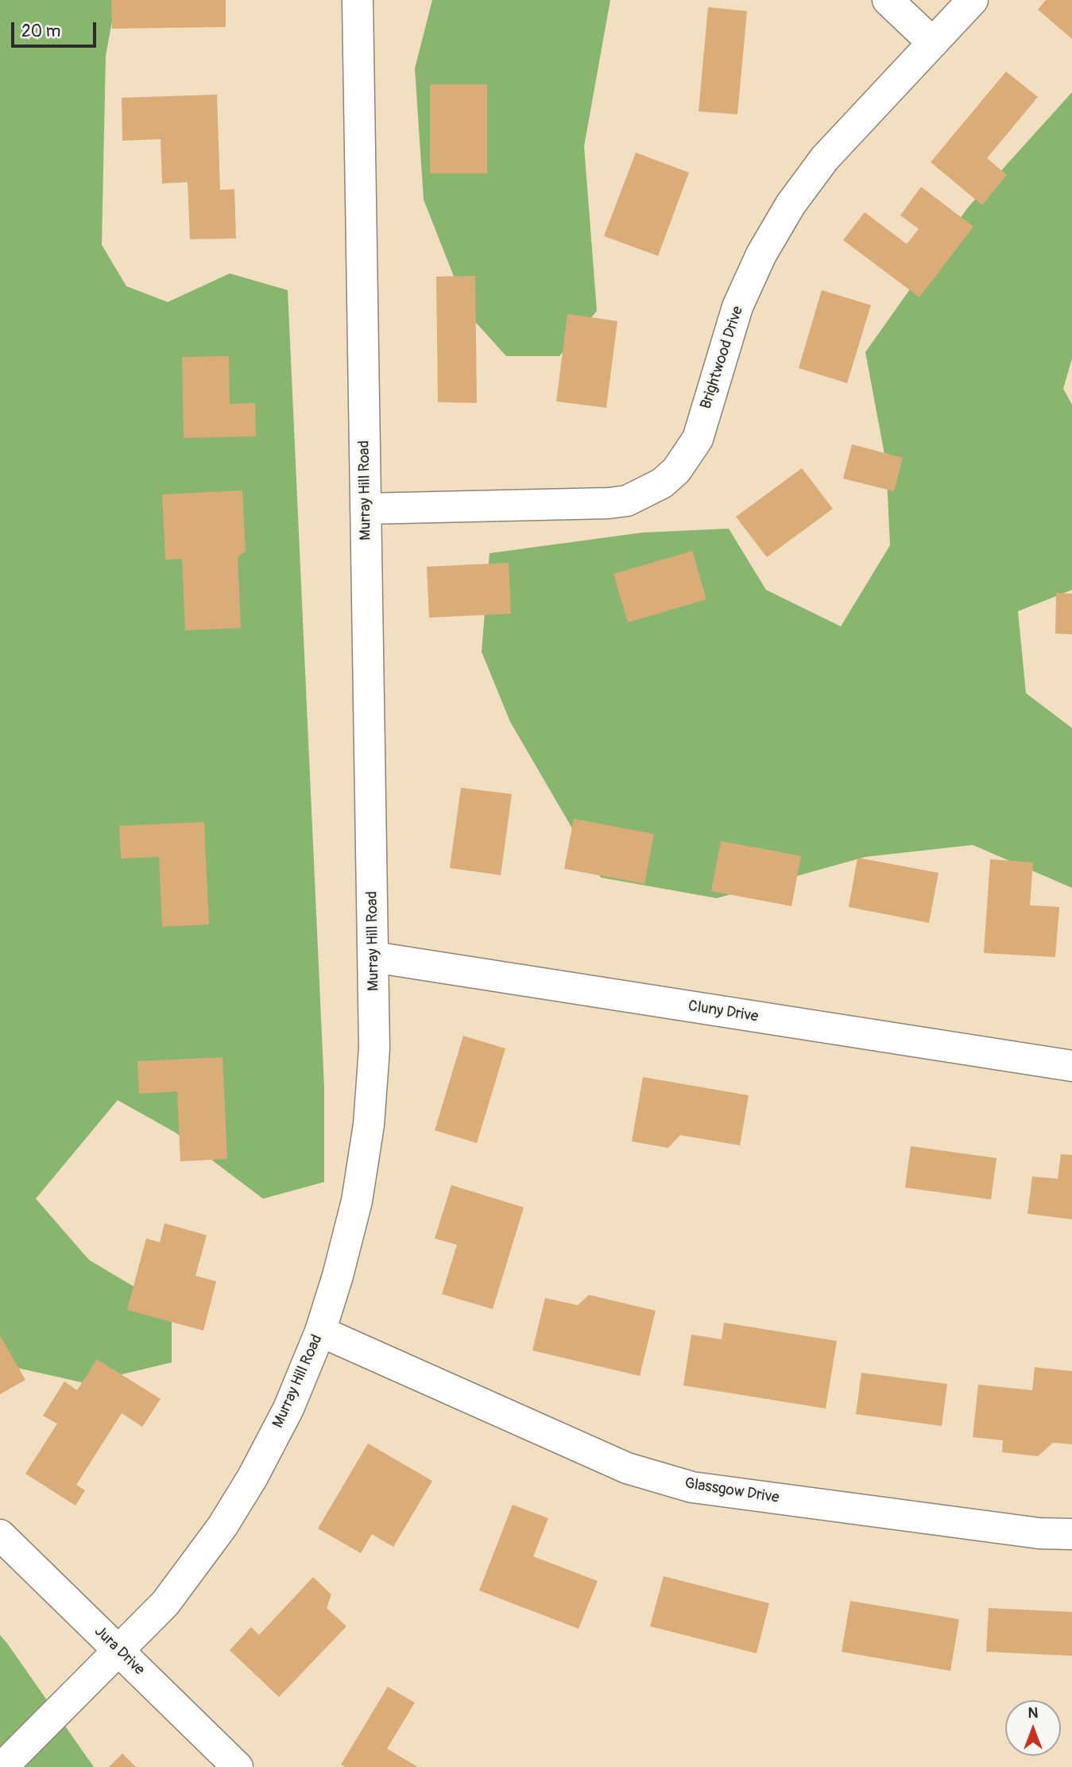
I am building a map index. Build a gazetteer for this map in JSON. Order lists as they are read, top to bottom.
{
  "streets": {
    "street": [
      "Brightwood Drive",
      "Murray Hill Road",
      "Cluny Drive",
      "Glassgow Drive",
      "Jura Drive"
    ]
  },
  "crossings": [
    ["Brightwood Drive", "Murray Hill Road"],
    ["Murray Hill Road", "Cluny Drive"],
    ["Murray Hill Road", "Glassgow Drive"],
    ["Murray Hill Road", "Jura Drive"]
  ],
  "scale_bar": "20 m",
  "north": "top"
}
